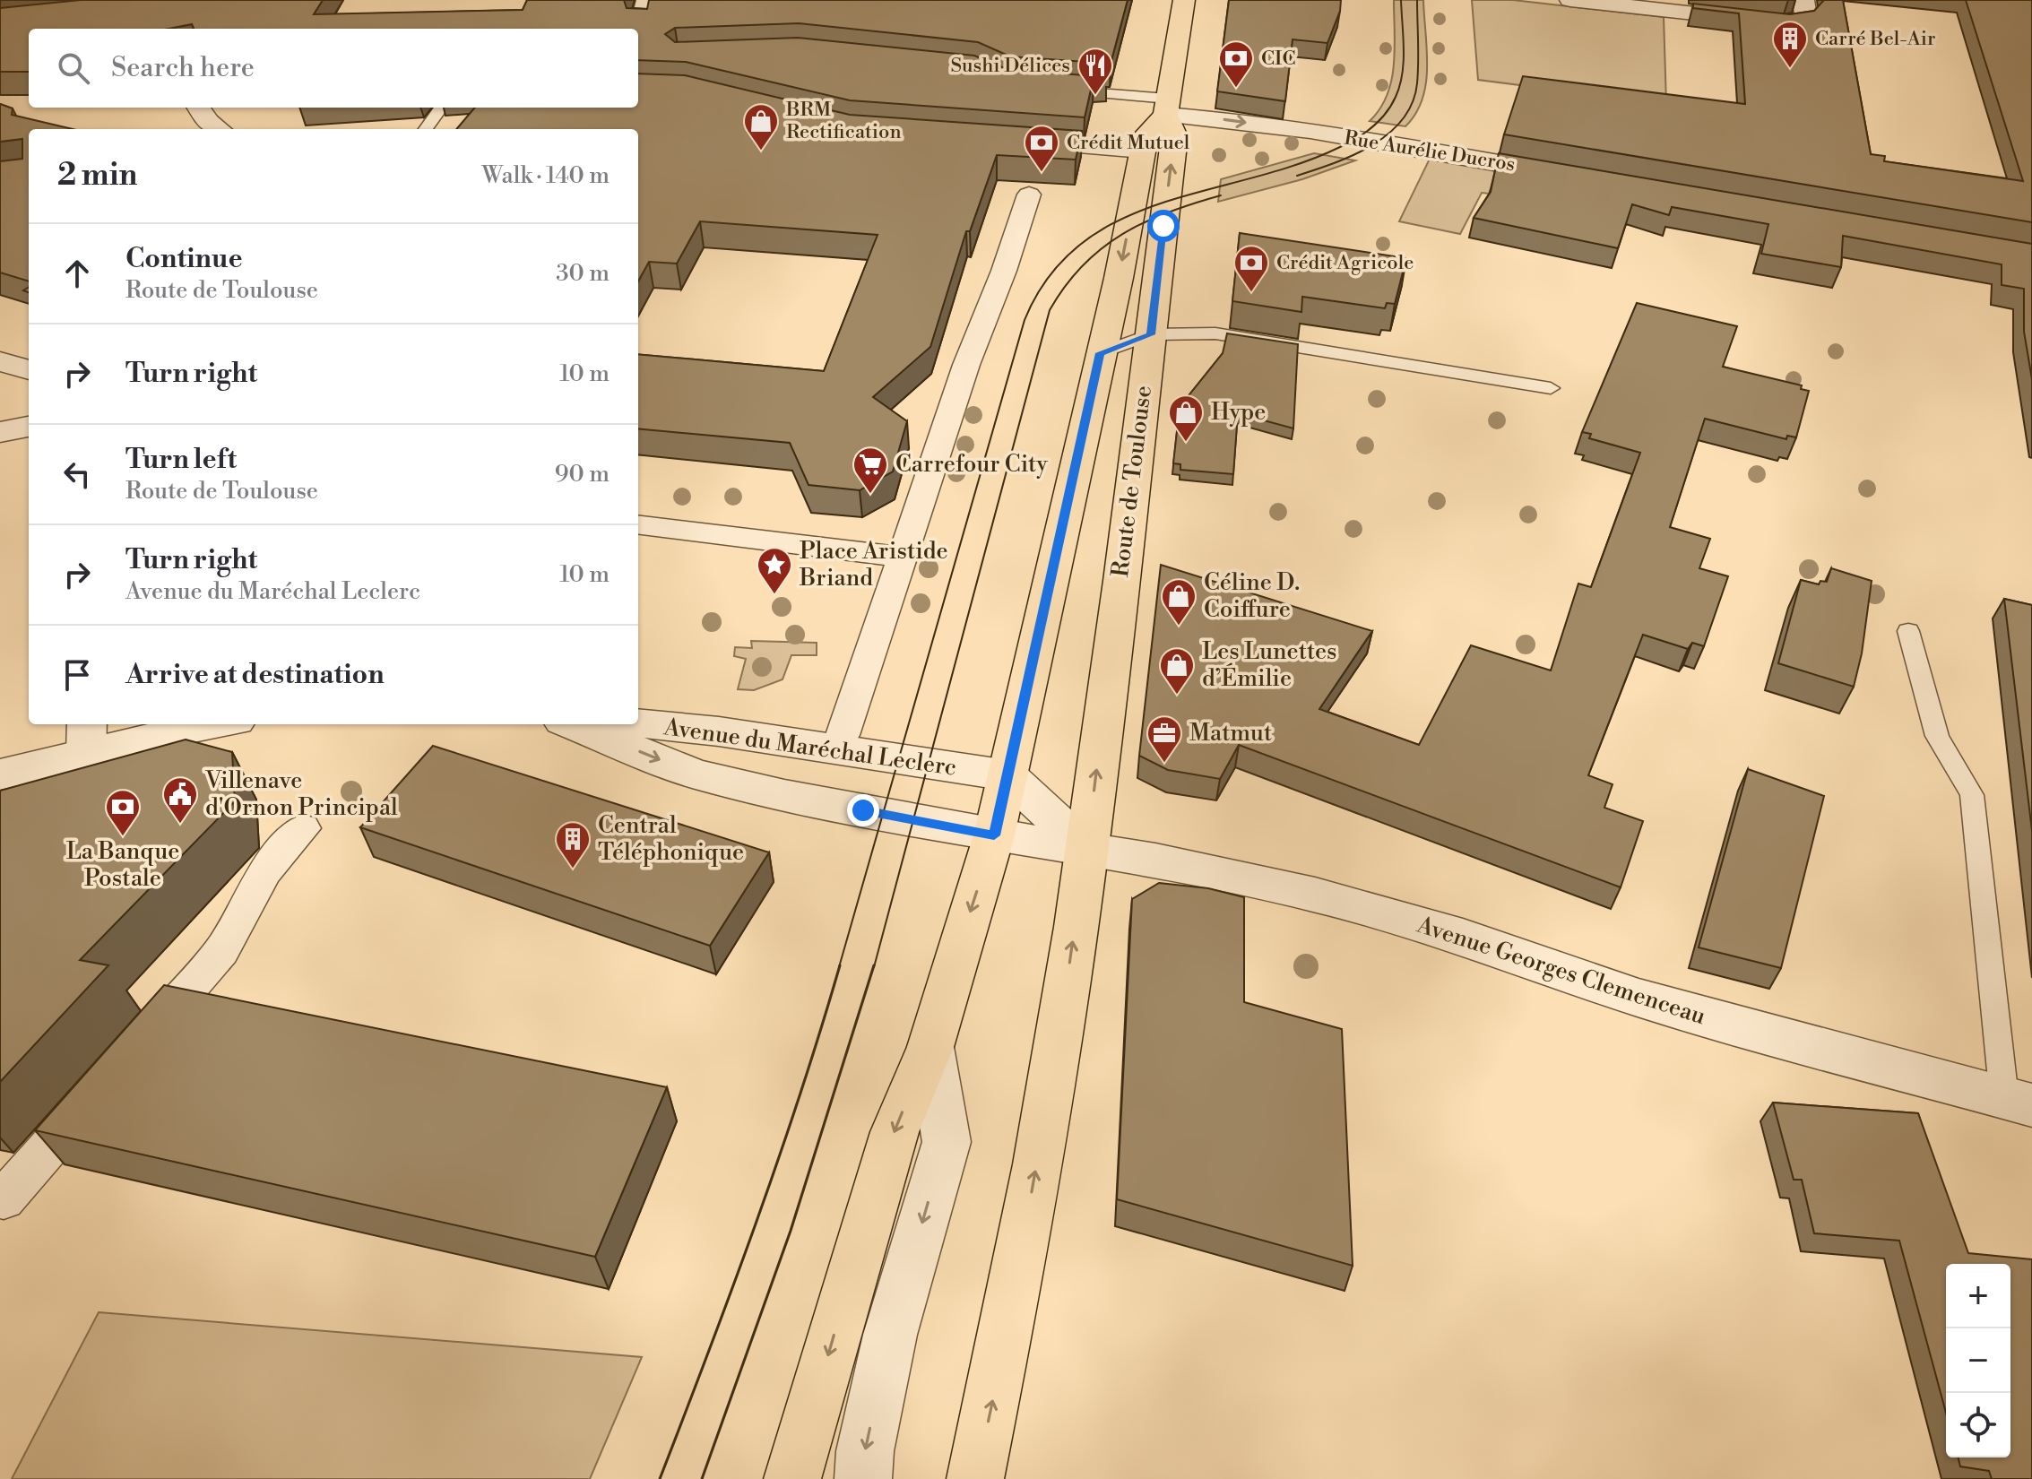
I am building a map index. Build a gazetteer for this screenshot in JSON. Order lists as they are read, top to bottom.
{
  "streets": {
    "main road": ["Route de Toulouse"],
    "street": ["Rue Aurélie Ducros", "Avenue du Maréchal Leclerc", "Avenue Georges Clemenceau"]
  },
  "crossings": [
    ["Rue Aurélie Ducros", "Route de Toulouse"],
    ["Route de Toulouse", "Avenue du Maréchal Leclerc"],
    ["Route de Toulouse", "Avenue Georges Clemenceau"],
    ["Avenue du Maréchal Leclerc", "Avenue Georges Clemenceau"]
  ],
  "one_way": ["Rue Aurélie Ducros"],
  "places": {
    "building": ["Carré Bel-Air", "Central Téléphonique"],
    "bank": [
      "CIC",
      "Crédit Mutuel",
      "Crédit Agricole",
      "La Banque Postale"
    ],
    "restaurant": ["Sushi Délices"],
    "shop": [
      "BRM Rectification",
      "Hype",
      "Céline D. Coiffure",
      "Les Lunettes d’Émilie"
    ],
    "supermarket": ["Carrefour City"],
    "place": ["Place Aristide Briand"],
    "office": ["Matmut"],
    "public building": ["Villenave d'Ornon Principal"]
  },
  "page": {
    "search": "Search here",
    "heading": ["2 min", "Walk · 140 m"],
    "list": [
      ["Continue", "Route de Toulouse", "30 m"],
      ["Turn right", "10 m"],
      ["Turn left", "Route de Toulouse", "90 m"],
      ["Turn right", "Avenue du Maréchal Leclerc", "10 m"],
      "Arrive at destination"
    ],
    "map_buttons": ["+", "−"]
  }
}
